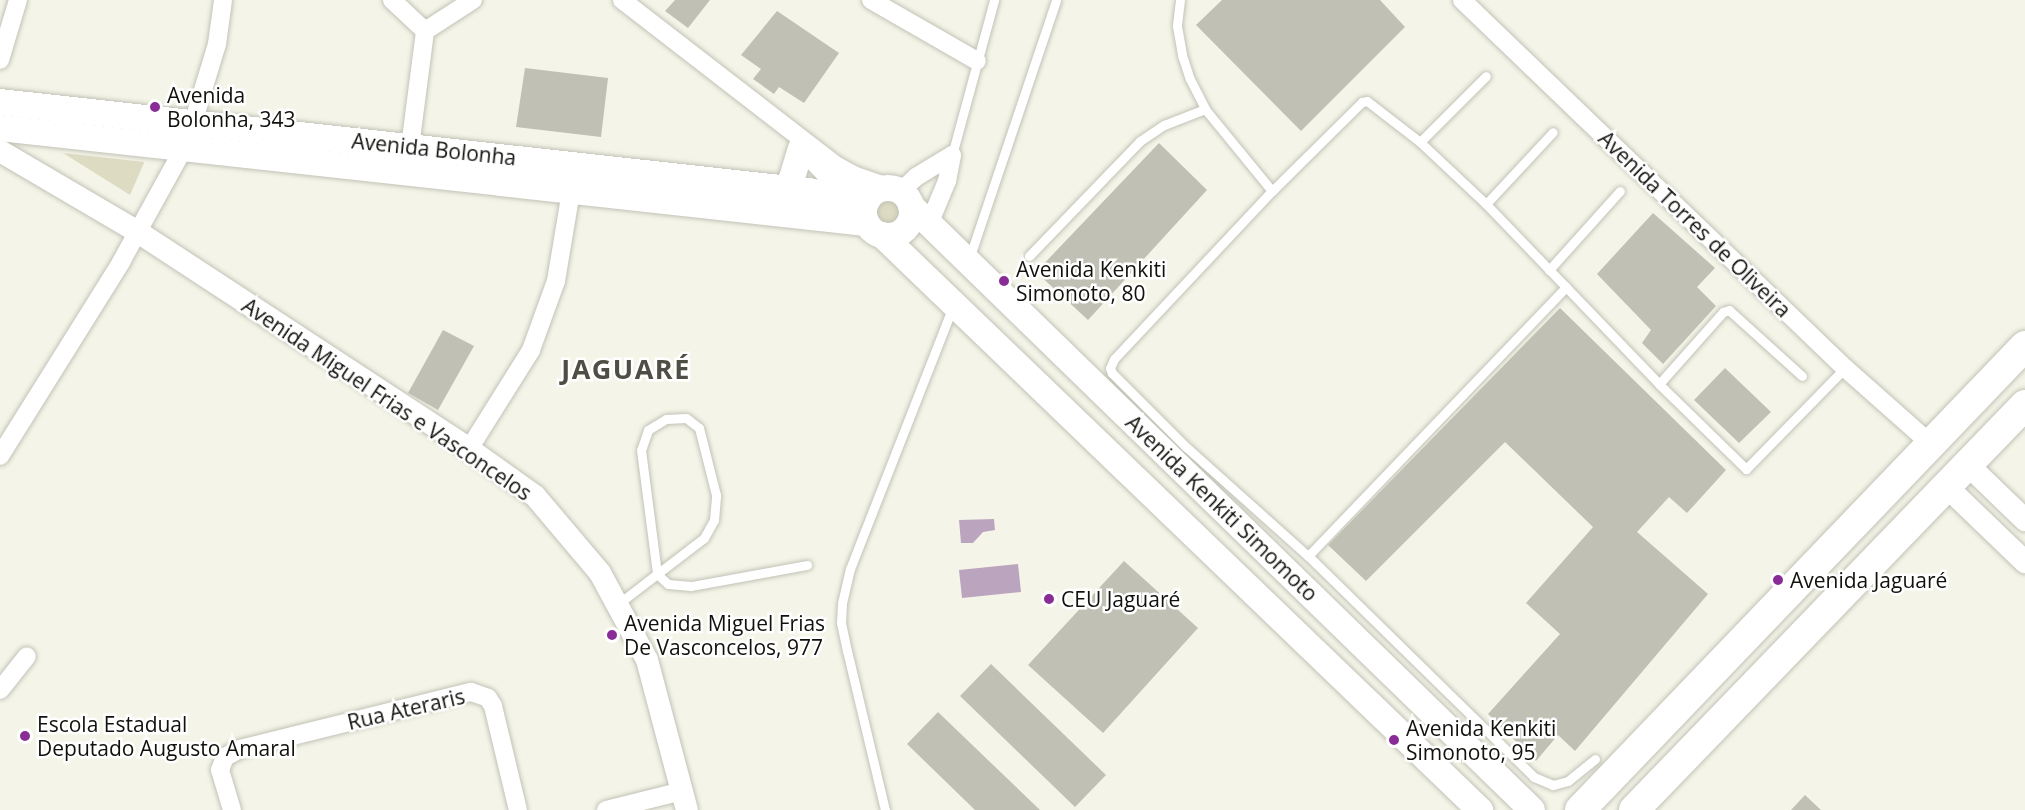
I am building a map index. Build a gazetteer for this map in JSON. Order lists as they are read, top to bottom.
{
  "streets": {
    "main road": ["Avenida Bolonha", "Avenida Kenkiti Simomoto"],
    "street": ["Avenida Torres de Oliveira", "Avenida Miguel Frias e Vasconcelos", "Rua Ateraris"]
  },
  "crossings": [
    ["Avenida Bolonha", "Avenida Kenkiti Simomoto"]
  ],
  "districts": ["JAGUARÉ"],
  "places": [
    "Avenida Bolonha, 343",
    "Avenida Kenkiti Simonoto, 80",
    "Avenida Jaguaré",
    "CEU Jaguaré",
    "Avenida Miguel Frias De Vasconcelos, 977",
    "Escola Estadual Deputado Augusto Amaral",
    "Avenida Kenkiti Simonoto, 95"
  ]
}
